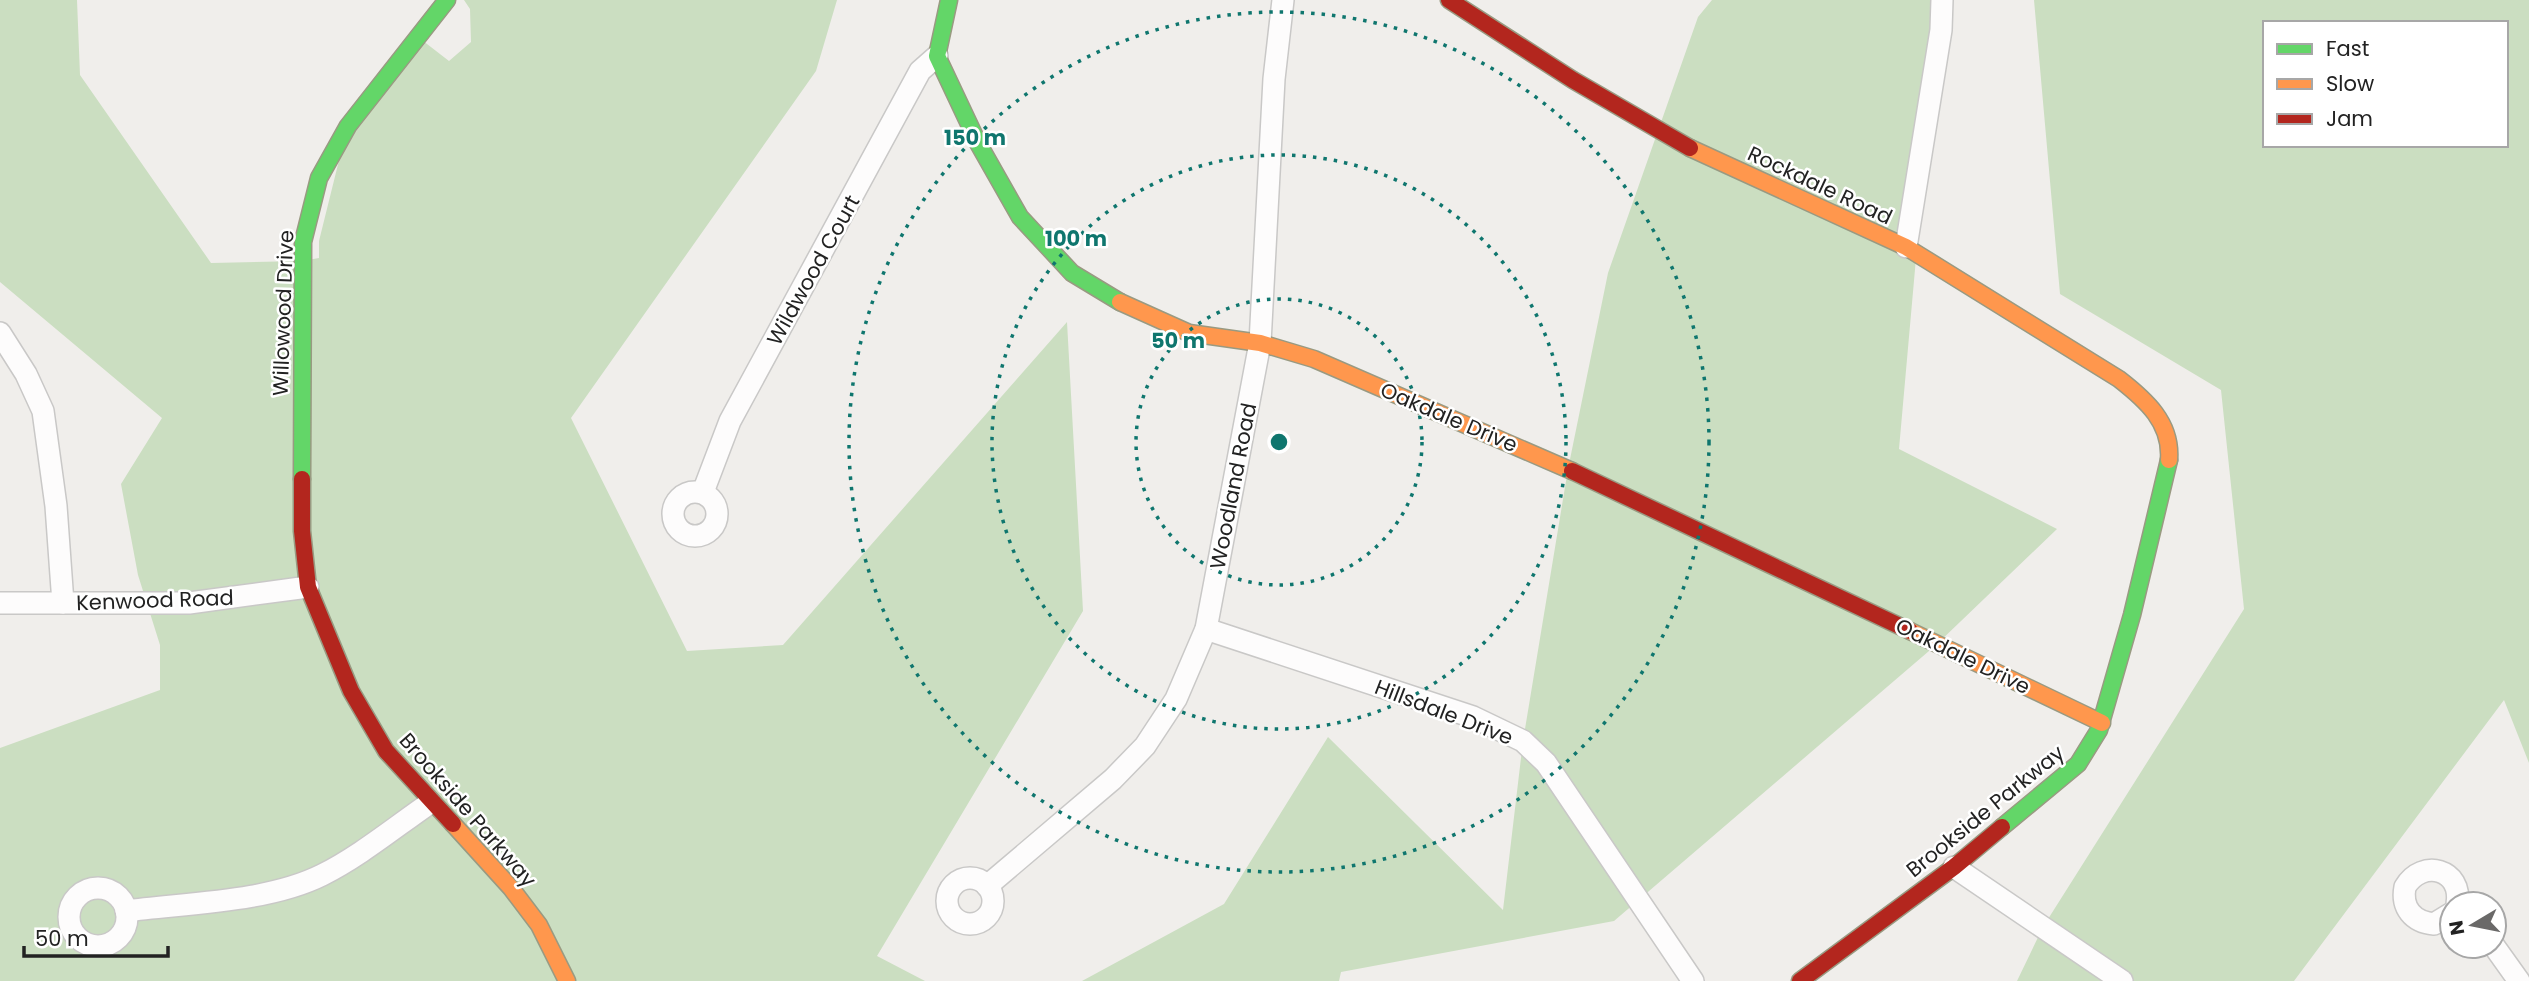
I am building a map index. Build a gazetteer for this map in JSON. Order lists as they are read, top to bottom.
{
  "streets": {
    "street": [
      "Rockdale Road",
      "Wildwood Court",
      "Willowood Drive",
      "Oakdale Drive",
      "Woodland Road",
      "Kenwood Road",
      "Hillsdale Drive",
      "Brookside Parkway"
    ]
  },
  "crossings": [
    ["Rockdale Road", "Brookside Parkway"],
    ["Wildwood Court", "Oakdale Drive"],
    ["Willowood Drive", "Kenwood Road"],
    ["Willowood Drive", "Brookside Parkway"],
    ["Oakdale Drive", "Woodland Road"],
    ["Oakdale Drive", "Brookside Parkway"],
    ["Woodland Road", "Hillsdale Drive"],
    ["Kenwood Road", "Brookside Parkway"]
  ],
  "legend": ["Fast", "Slow", "Jam"],
  "scale_bar": "50 m",
  "north": "left",
  "rings": ["150 m", "100 m", "50 m"]
}
